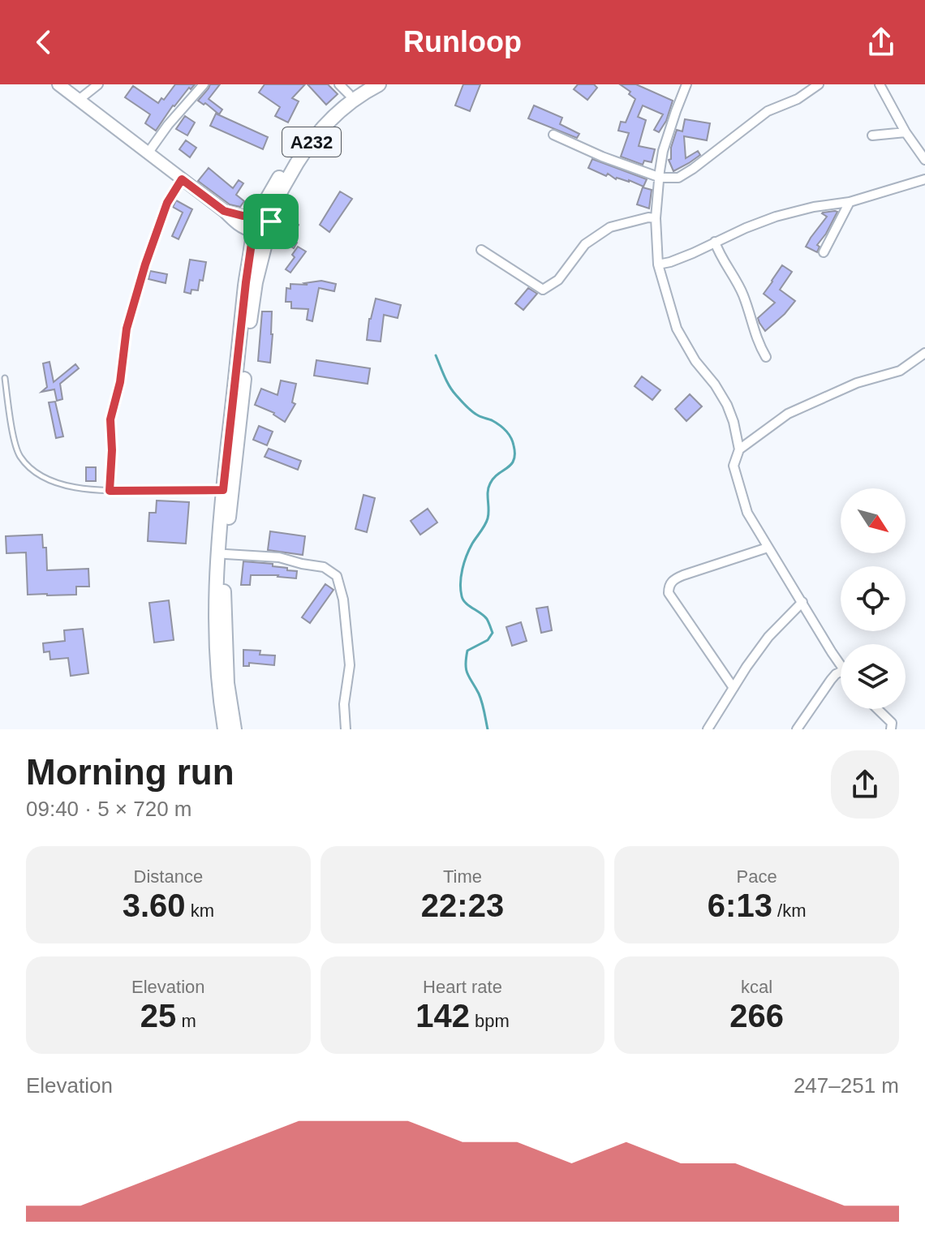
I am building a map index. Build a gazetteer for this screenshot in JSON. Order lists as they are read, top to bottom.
{
  "streets": {
    "main road": ["A232"]
  },
  "north": "bottom right",
  "page": {
    "header": "Runloop",
    "heading": ["Morning run", "09:40 · 5 × 720 m"],
    "stats": [
      ["Distance", "3.60 km"],
      ["Time", "22:23"],
      ["Pace", "6:13 /km"],
      ["Elevation", "25 m"],
      ["Heart rate", "142 bpm"],
      ["kcal", "266"]
    ],
    "chart": ["Elevation", "247–251 m"]
  }
}
